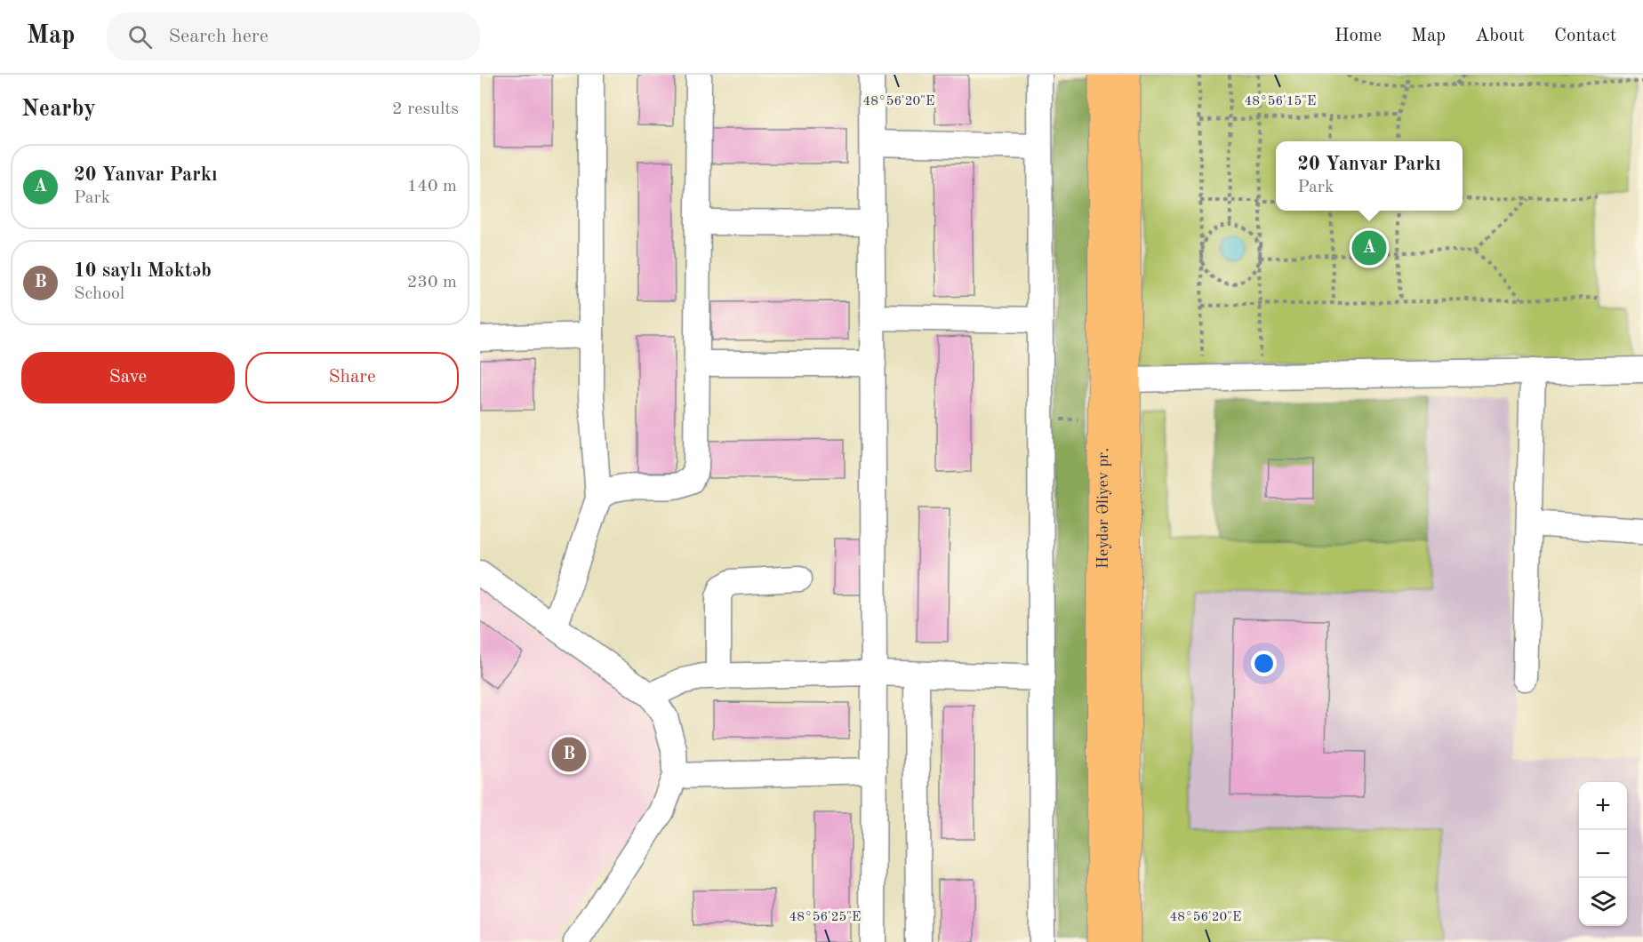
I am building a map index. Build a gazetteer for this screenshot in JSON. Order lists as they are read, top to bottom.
{
  "streets": {
    "main road": ["Heydər Əliyev pr."]
  },
  "page": {
    "header": "Map",
    "search": "Search here",
    "nav": [
      "Home",
      "Map",
      "About",
      "Contact"
    ],
    "heading": ["Nearby", "2 results"],
    "popup": ["20 Yanvar Parkı", "Park"],
    "list": [
      {
        "mark": "A",
        "name": "20 Yanvar Parkı",
        "note": "Park",
        "value": "140 m"
      },
      {
        "mark": "B",
        "name": "10 saylı Məktəb",
        "note": "School",
        "value": "230 m"
      }
    ],
    "pins": ["A", "B"],
    "buttons": ["Save", "Share"],
    "map_buttons": ["+", "−"]
  },
  "coordinates": ["48°56'20\"E", "48°56'15\"E", "48°56'25\"E"]
}
